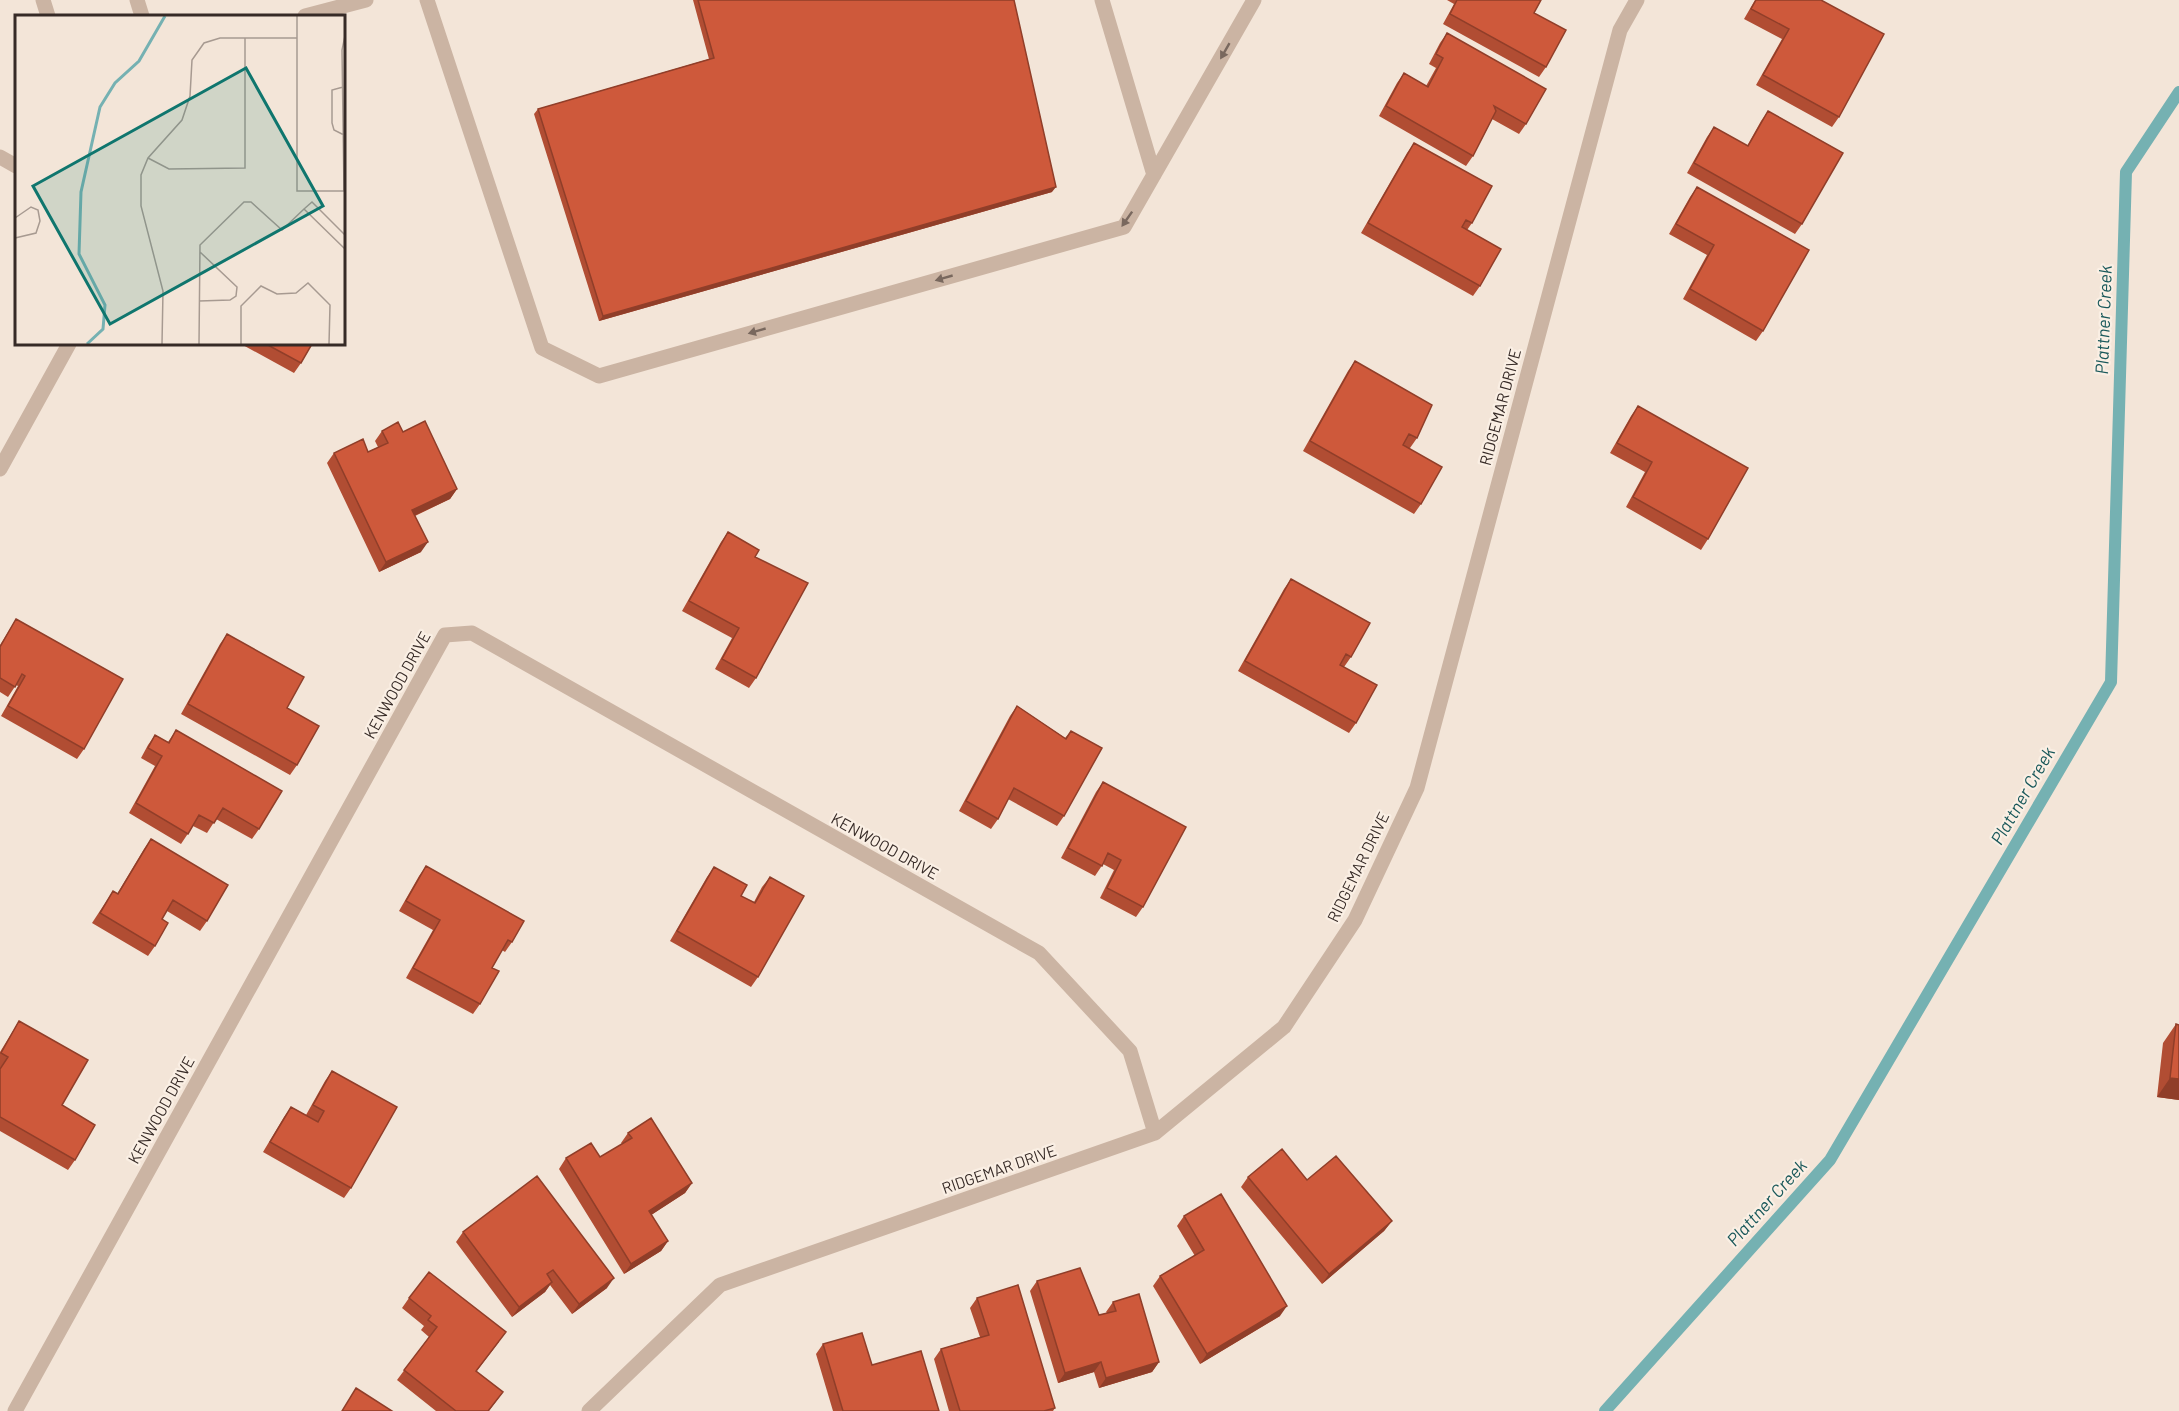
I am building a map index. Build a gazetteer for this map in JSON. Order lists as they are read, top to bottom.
{
  "streets": {
    "street": ["RIDGEMAR DRIVE", "KENWOOD DRIVE"]
  },
  "crossings": [
    ["RIDGEMAR DRIVE", "KENWOOD DRIVE"]
  ],
  "water": ["Plattner Creek"]
}
